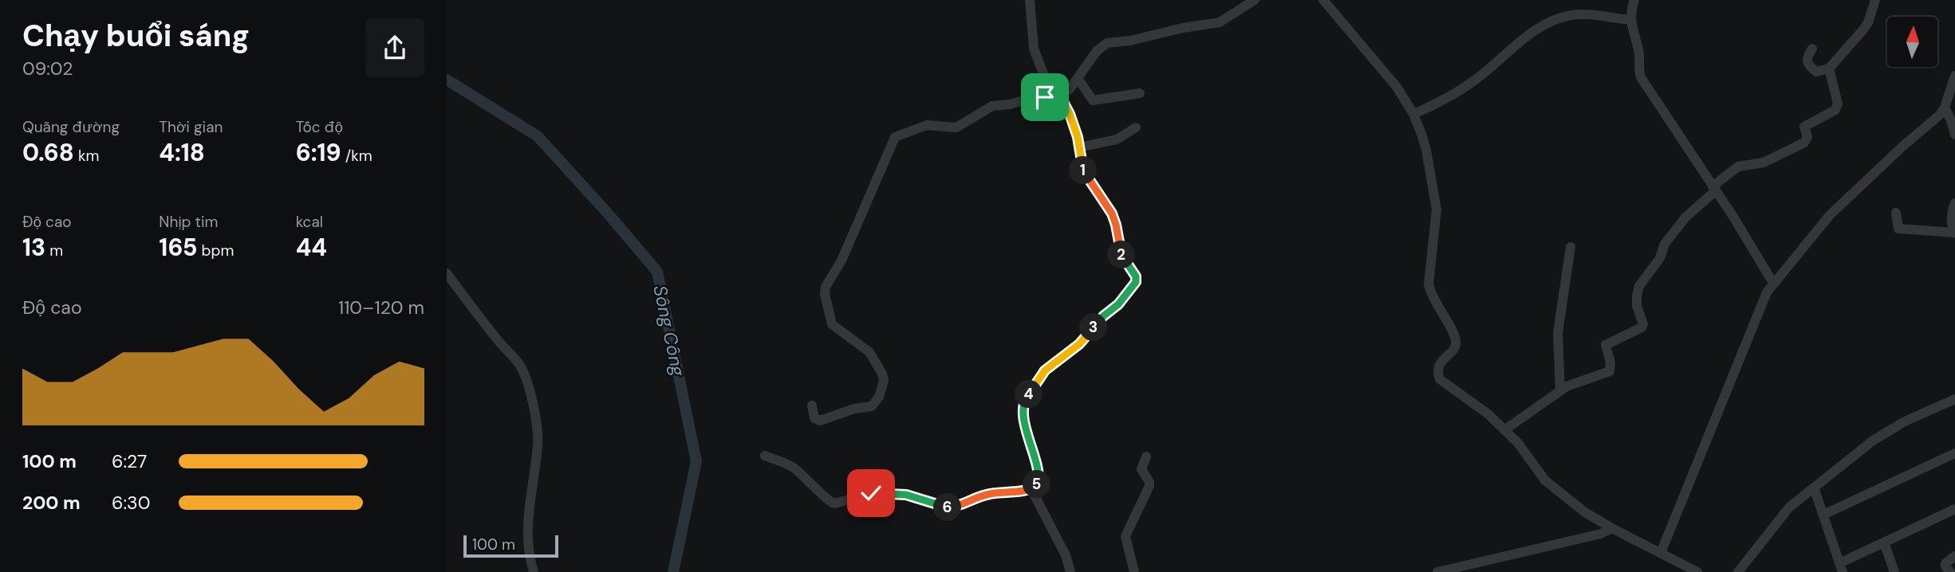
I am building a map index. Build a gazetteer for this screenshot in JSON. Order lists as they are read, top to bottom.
{
  "water": ["Sông Công"],
  "scale_bar": "100 m",
  "north": "top",
  "page": {
    "heading": ["Chạy buổi sáng", "09:02"],
    "stats": [
      ["Quãng đường", "0.68 km"],
      ["Thời gian", "4:18"],
      ["Tốc độ", "6:19 /km"],
      ["Độ cao", "13 m"],
      ["Nhịp tim", "165 bpm"],
      ["kcal", "44"]
    ],
    "pins": [
      "1",
      "2",
      "3",
      "4",
      "5",
      "6"
    ],
    "chart": ["Độ cao", "110–120 m"],
    "list": [
      {
        "name": "100 m",
        "note": "6:27"
      },
      {
        "name": "200 m",
        "note": "6:30"
      }
    ],
    "scale": "100 m"
  }
}
